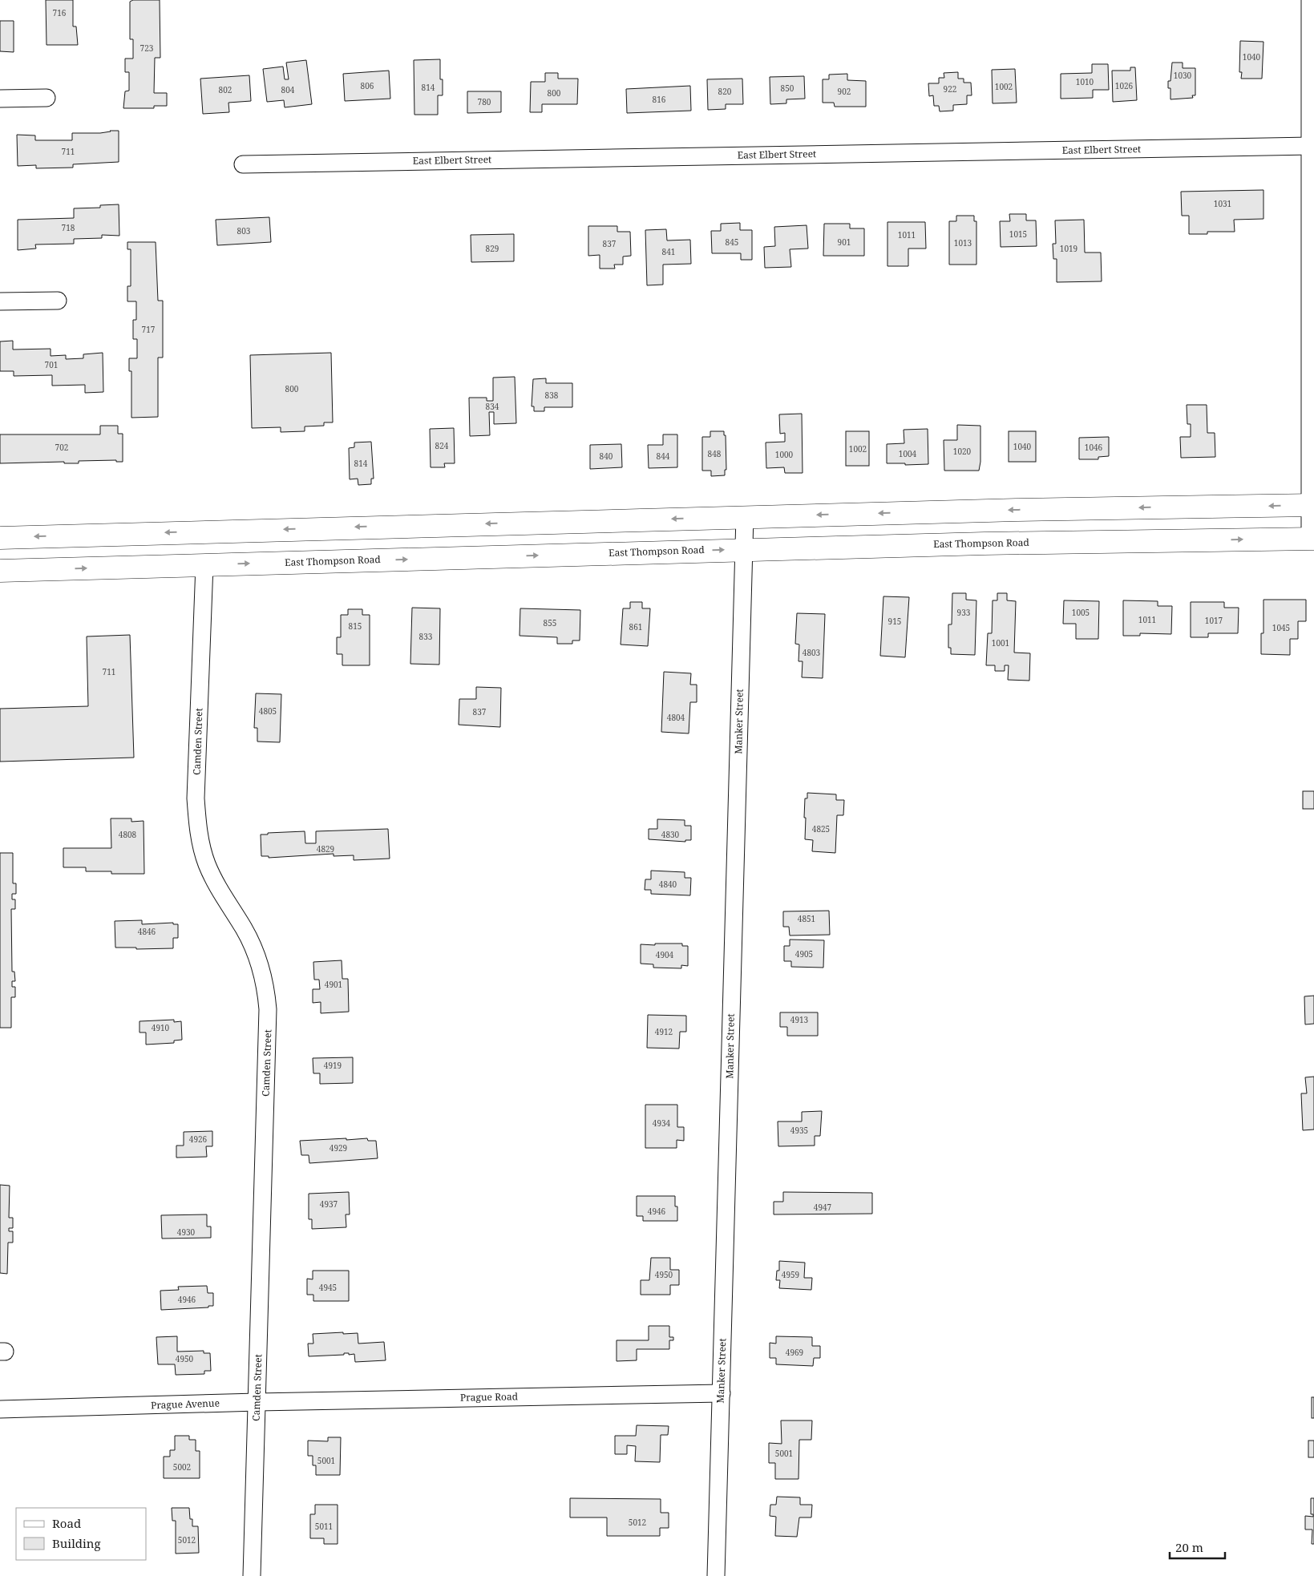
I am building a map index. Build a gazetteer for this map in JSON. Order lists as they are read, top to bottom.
{
  "streets": {
    "main road": ["East Thompson Road"],
    "street": [
      "East Elbert Street",
      "Manker Street",
      "Camden Street",
      "Prague Road",
      "Prague Avenue"
    ]
  },
  "crossings": [
    ["East Thompson Road", "Manker Street"],
    ["East Thompson Road", "Camden Street"],
    ["Manker Street", "Prague Road"],
    ["Camden Street", "Prague Road"],
    ["Camden Street", "Prague Avenue"],
    ["Prague Road", "Prague Avenue"]
  ],
  "house_numbers": [
    "716",
    "723",
    "1040",
    "1030",
    "1010",
    "806",
    "1026",
    "1002",
    "814",
    "850",
    "922",
    "802",
    "804",
    "820",
    "902",
    "800",
    "816",
    "780",
    "711",
    "1031",
    "718",
    "803",
    "1015",
    "1011",
    "845",
    "901",
    "1013",
    "837",
    "829",
    "1019",
    "841",
    "717",
    "701",
    "800",
    "838",
    "834",
    "824",
    "1040",
    "702",
    "1046",
    "1002",
    "1020",
    "848",
    "1004",
    "1000",
    "840",
    "844",
    "814",
    "933",
    "1005",
    "1011",
    "1017",
    "915",
    "855",
    "815",
    "861",
    "1045",
    "833",
    "1001",
    "4803",
    "711",
    "4805",
    "837",
    "4804",
    "4825",
    "4808",
    "4830",
    "4829",
    "4840",
    "4851",
    "4846",
    "4905",
    "4904",
    "4901",
    "4913",
    "4910",
    "4912",
    "4919",
    "4934",
    "4935",
    "4926",
    "4929",
    "4937",
    "4947",
    "4946",
    "4930",
    "4950",
    "4959",
    "4945",
    "4946",
    "4969",
    "4950",
    "5001",
    "5001",
    "5002",
    "5012",
    "5011",
    "5012"
  ],
  "legend": ["Road", "Building"],
  "scale_bar": "20 m"
}
